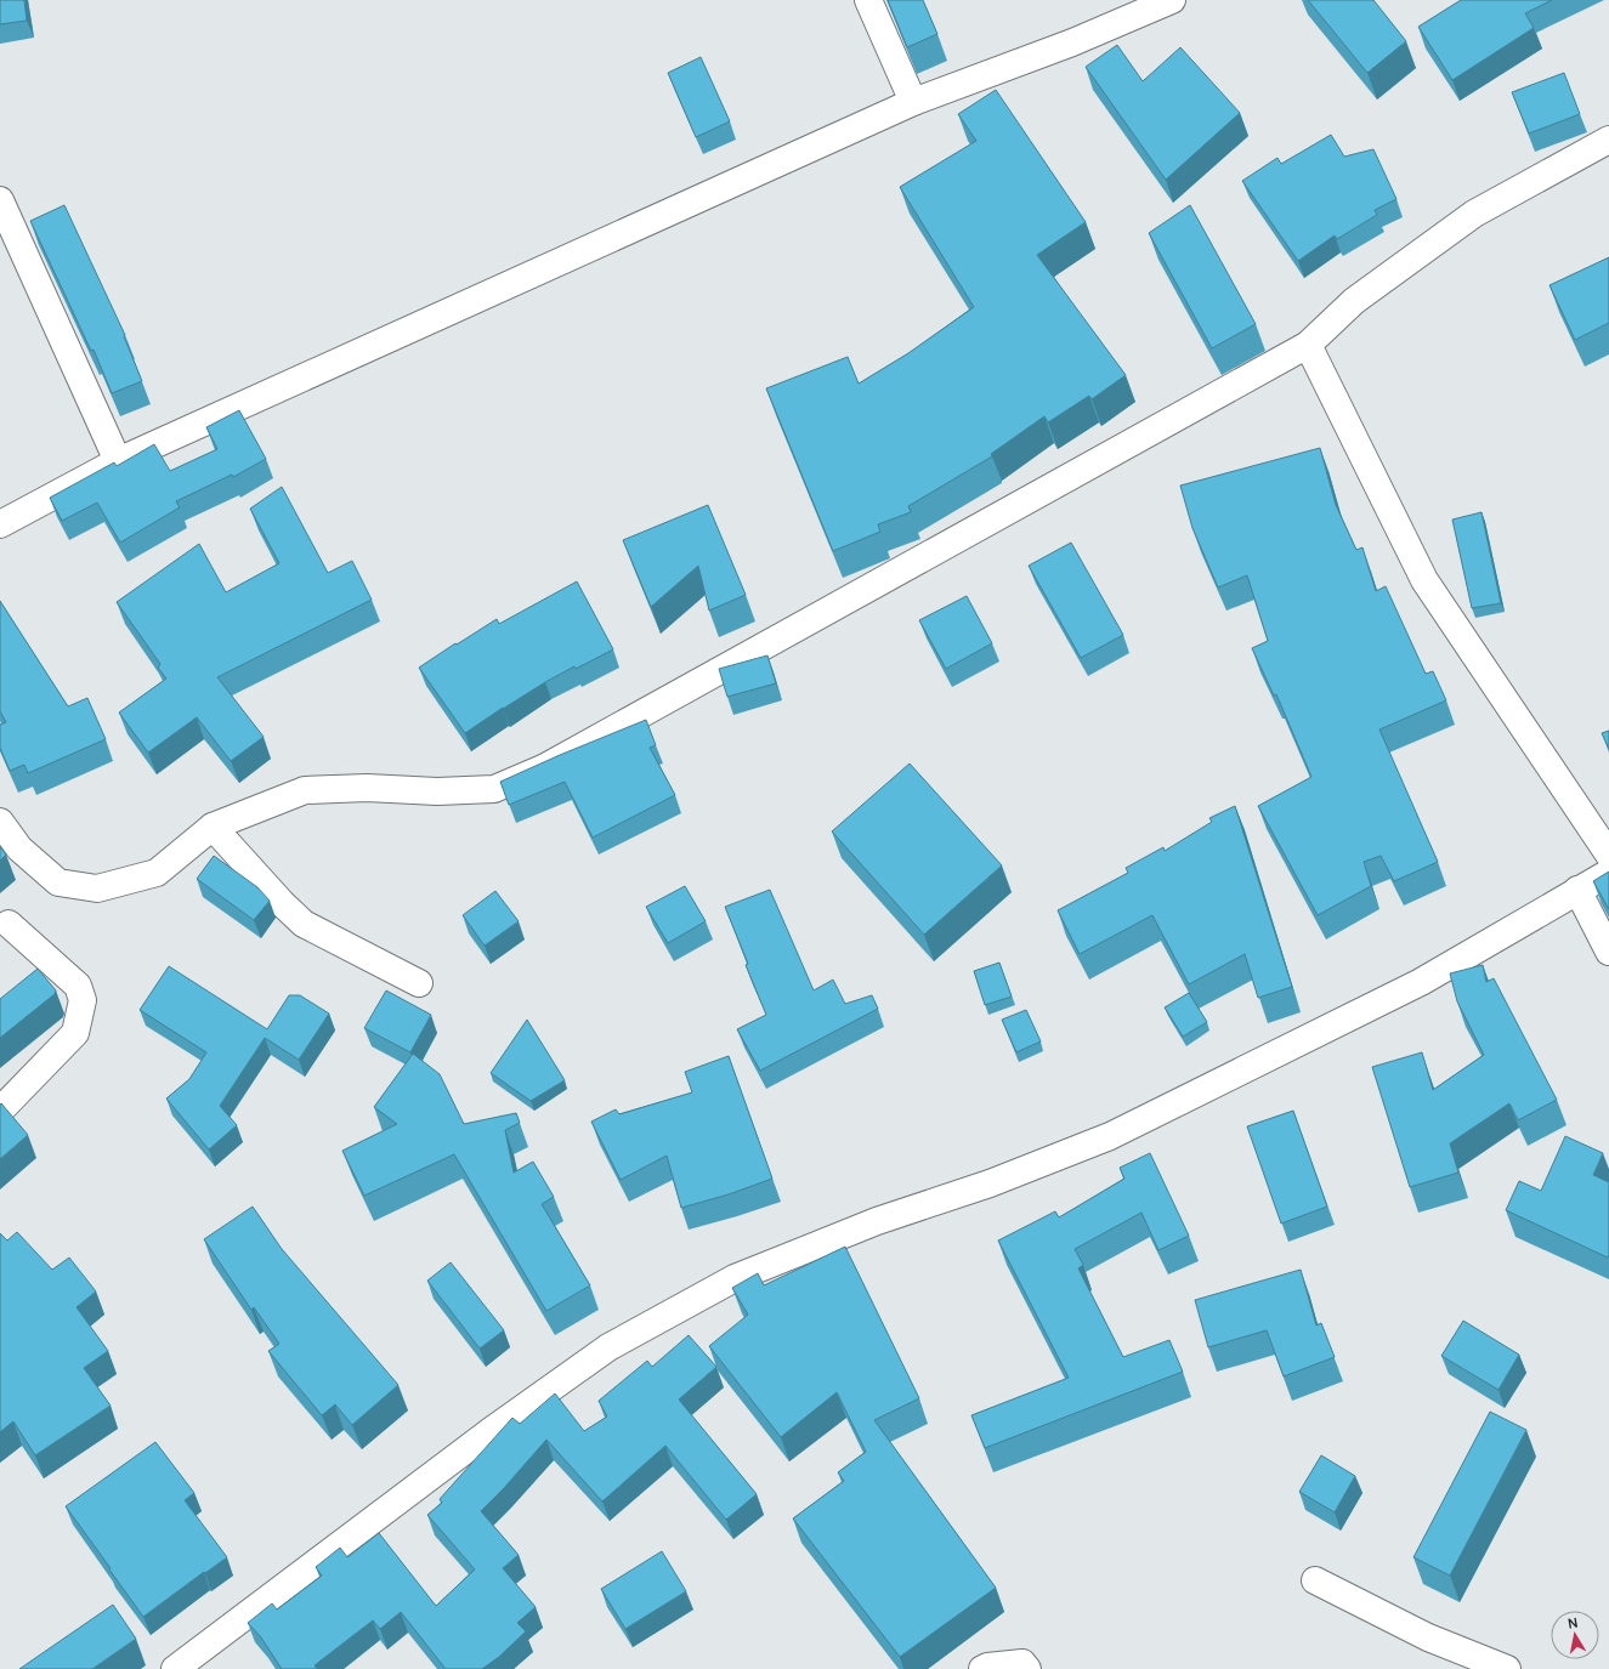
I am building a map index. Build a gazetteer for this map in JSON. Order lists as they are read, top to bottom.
{
  "north": "top"
}
